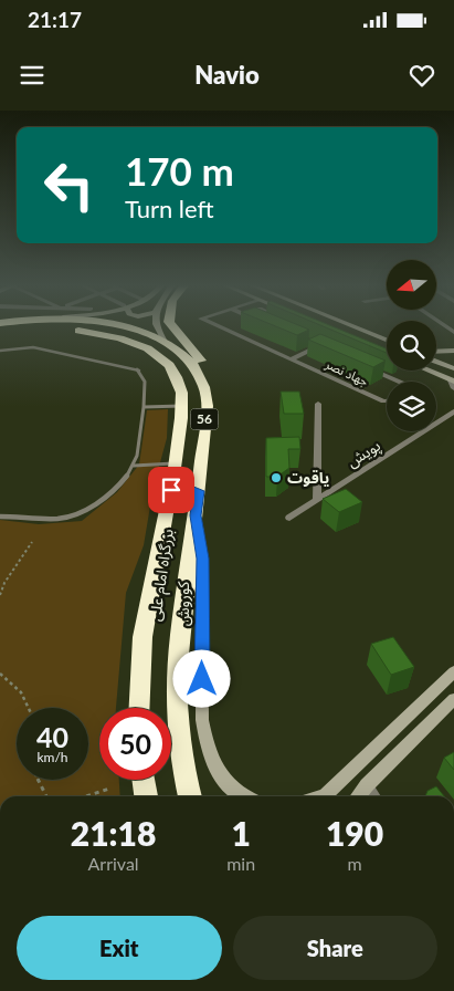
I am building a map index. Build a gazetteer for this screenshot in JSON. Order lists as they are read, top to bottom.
{
  "streets": {
    "highway": ["56", "بزرگراه امام علی"],
    "main road": ["کوروش"],
    "street": ["جهاد نصر", "پویش"]
  },
  "crossings": [
    ["بزرگراه امام علی", "کوروش"]
  ],
  "places": ["یاقوت"],
  "north": "left",
  "page": {
    "status": "21:17",
    "header": "Navio",
    "turn": ["170 m", "Turn left"],
    "speed": "40 km/h",
    "limit": "50",
    "eta": [
      "21:18",
      "Arrival",
      "1",
      "min",
      "190",
      "m"
    ],
    "buttons": ["Exit", "Share"]
  }
}
